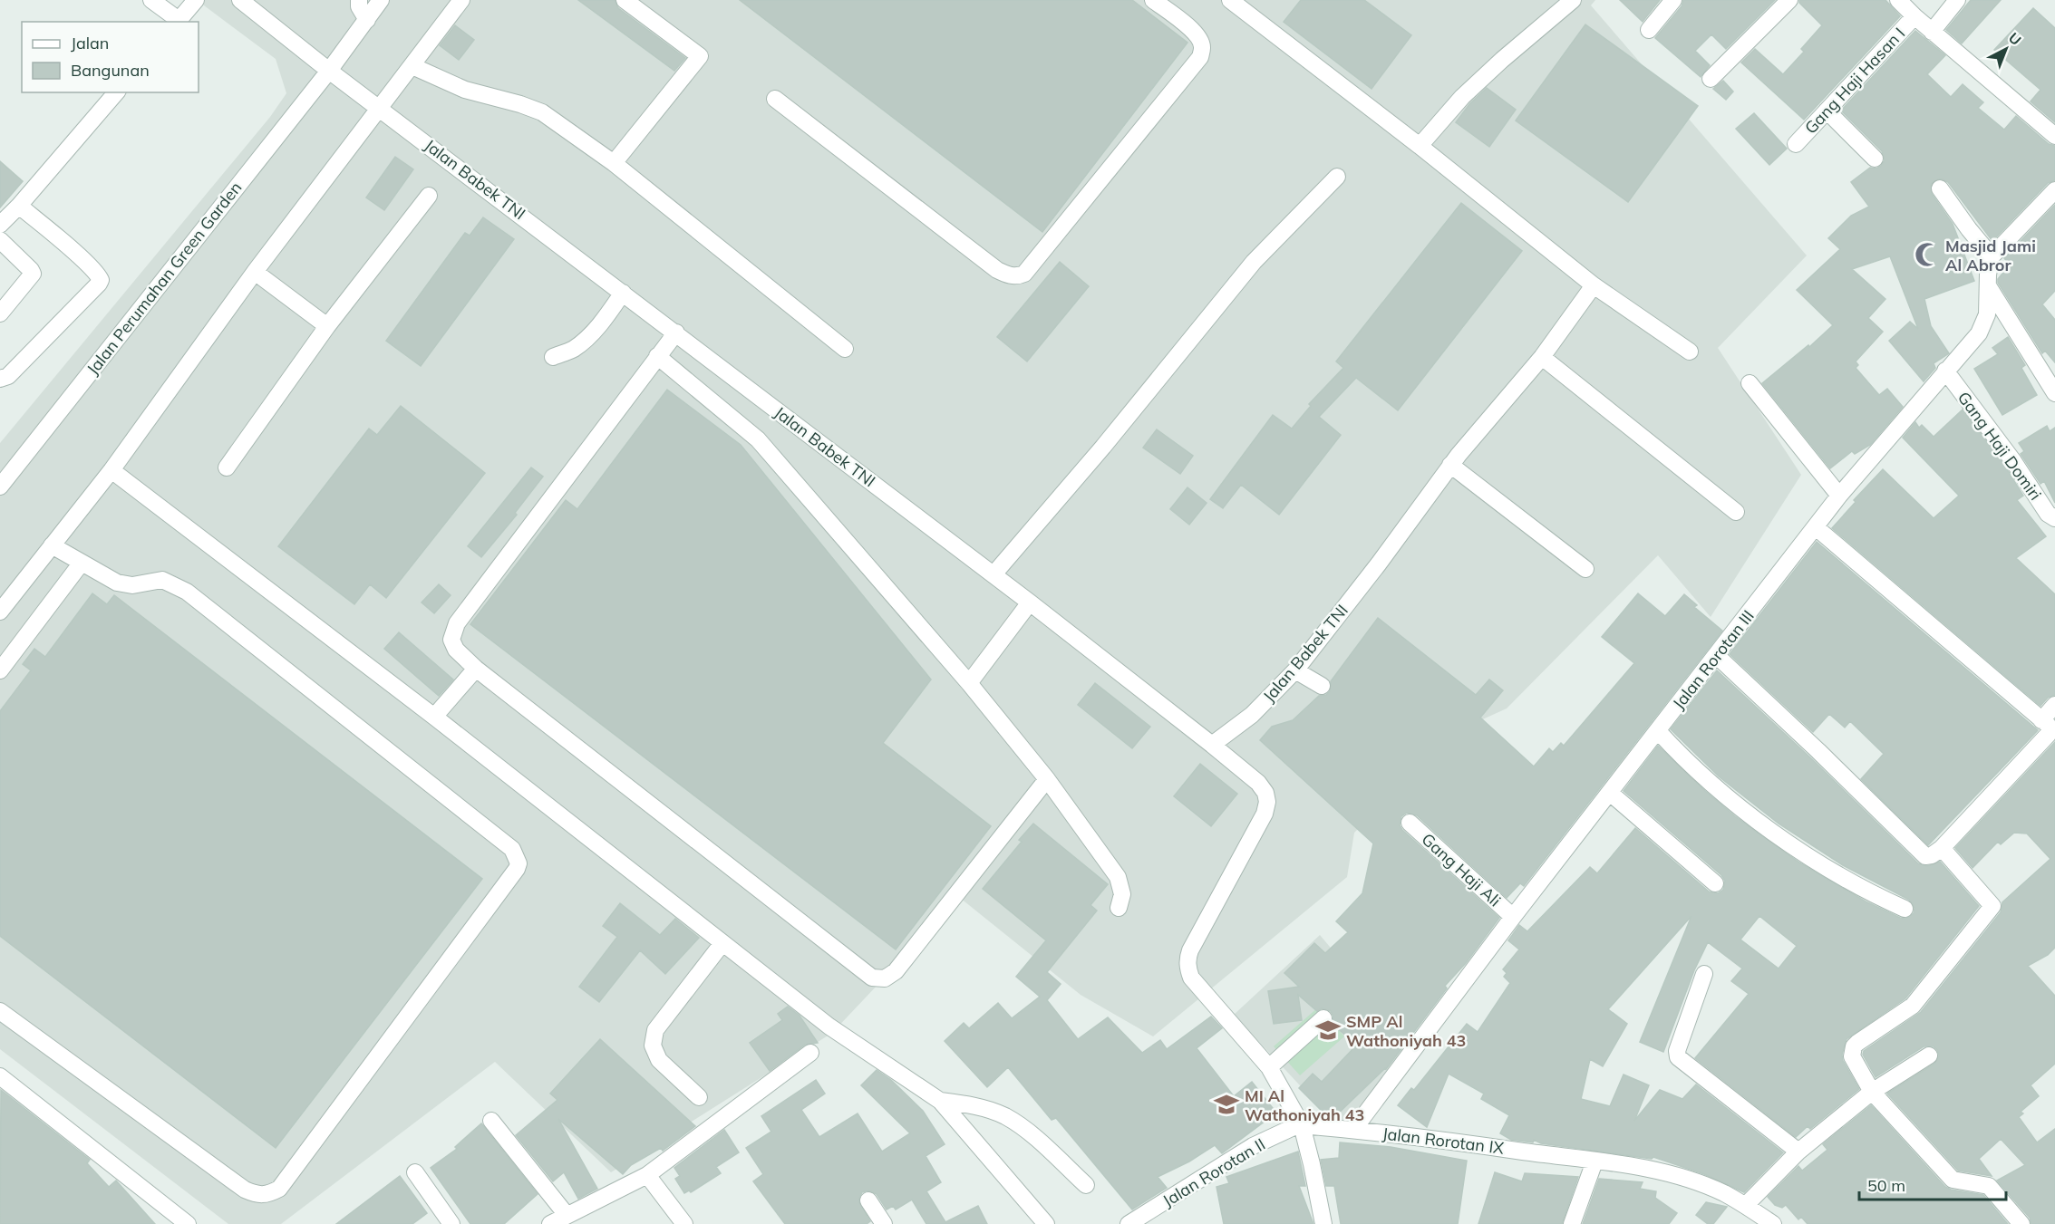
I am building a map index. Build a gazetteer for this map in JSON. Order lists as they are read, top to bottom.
{
  "streets": {
    "street": [
      "Gang Haji Hasan I",
      "Jalan Babek TNI",
      "Jalan Perumahan Green Garden",
      "Gang Haji Domiri",
      "Jalan Rorotan III",
      "Gang Haji Ali",
      "Jalan Rorotan IX",
      "Jalan Rorotan II"
    ]
  },
  "crossings": [
    ["Jalan Babek TNI", "Jalan Perumahan Green Garden"],
    ["Gang Haji Domiri", "Jalan Rorotan III"],
    ["Jalan Rorotan III", "Gang Haji Ali"],
    ["Jalan Rorotan III", "Jalan Rorotan IX"],
    ["Jalan Rorotan IX", "Jalan Rorotan II"]
  ],
  "places": {
    "mosque": ["Masjid Jami Al Abror"],
    "school or university": ["SMP Al Wathoniyah 43", "MI Al Wathoniyah 43"]
  },
  "legend": ["Jalan", "Bangunan"],
  "scale_bar": "50 m",
  "north": "top right"
}
